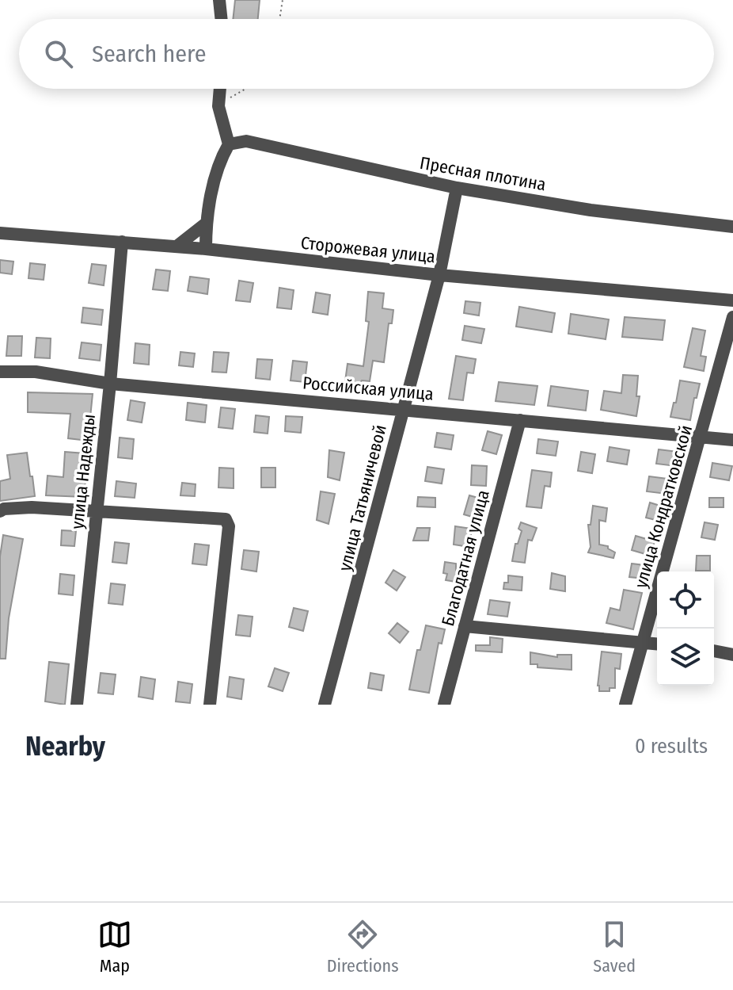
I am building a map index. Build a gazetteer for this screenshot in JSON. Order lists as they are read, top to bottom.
{
  "streets": {
    "street": [
      "Пресная плотина",
      "Сторожевая улица",
      "Российская улица",
      "улица Надежды",
      "улица Татьяничевой",
      "улица Кондратковской",
      "Благодатная улица"
    ]
  },
  "crossings": [
    ["Пресная плотина", "улица Татьяничевой"],
    ["Сторожевая улица", "улица Надежды"],
    ["Сторожевая улица", "улица Татьяничевой"],
    ["Российская улица", "улица Надежды"],
    ["Российская улица", "улица Татьяничевой"],
    ["Российская улица", "улица Кондратковской"],
    ["Российская улица", "Благодатная улица"]
  ],
  "page": {
    "search": "Search here",
    "heading": ["Nearby", "0 results"],
    "nav": ["Map", "Directions", "Saved"]
  }
}
